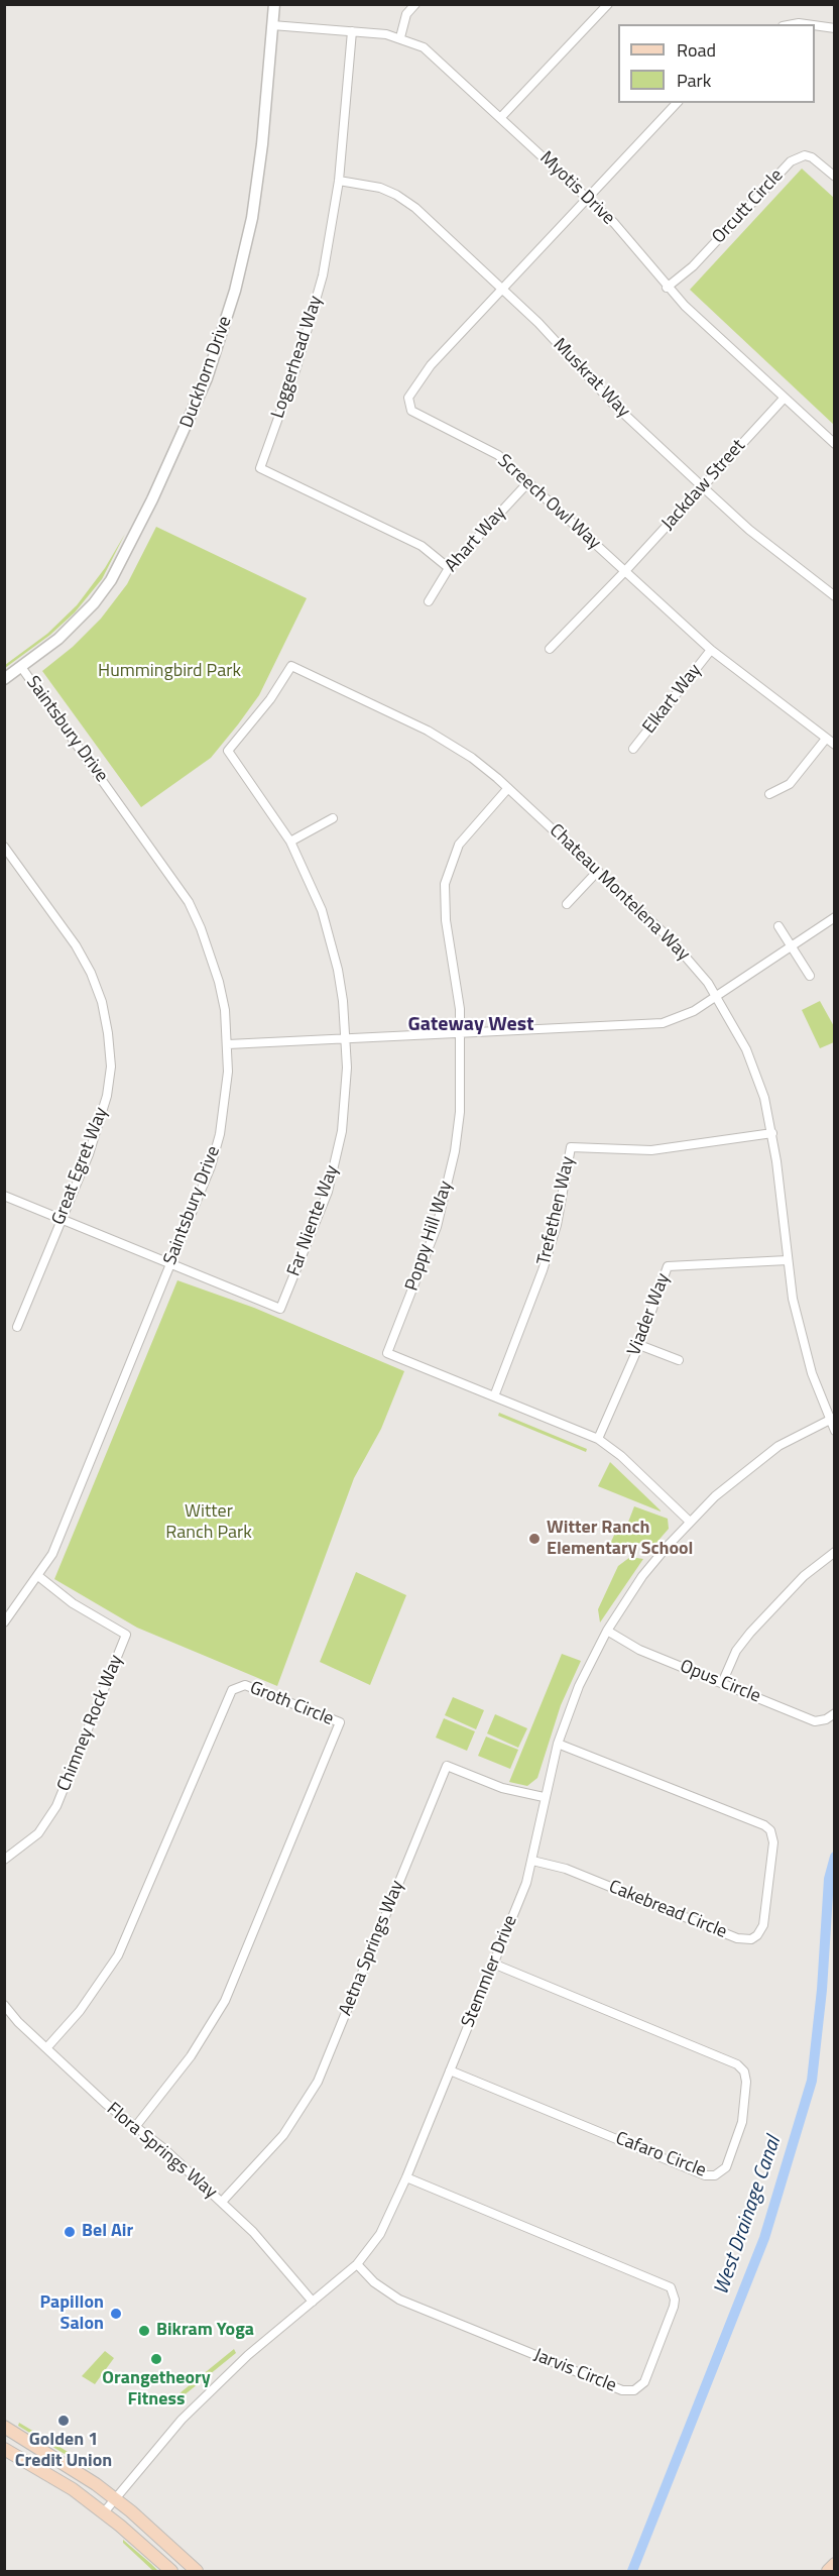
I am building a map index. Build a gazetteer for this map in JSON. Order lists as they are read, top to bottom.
{
  "streets": {
    "street": [
      "Myotis Drive",
      "Orcutt Circle",
      "Loggerhead Way",
      "Duckhorn Drive",
      "Muskrat Way",
      "Jackdaw Street",
      "Screech Owl Way",
      "Ahart Way",
      "Elkart Way",
      "Saintsbury Drive",
      "Chateau Montelena Way",
      "Great Egret Way",
      "Trefethen Way",
      "Far Niente Way",
      "Poppy Hill Way",
      "Viader Way",
      "Opus Circle",
      "Groth Circle",
      "Chimney Rock Way",
      "Cakebread Circle",
      "Aetna Springs Way",
      "Stemmler Drive",
      "Flora Springs Way",
      "Cafaro Circle",
      "Jarvis Circle"
    ]
  },
  "crossings": [
    ["Myotis Drive", "Orcutt Circle"],
    ["Myotis Drive", "Loggerhead Way"],
    ["Myotis Drive", "Duckhorn Drive"],
    ["Myotis Drive", "Jackdaw Street"],
    ["Myotis Drive", "Screech Owl Way"],
    ["Loggerhead Way", "Muskrat Way"],
    ["Loggerhead Way", "Ahart Way"],
    ["Duckhorn Drive", "Saintsbury Drive"],
    ["Muskrat Way", "Jackdaw Street"],
    ["Muskrat Way", "Screech Owl Way"],
    ["Jackdaw Street", "Screech Owl Way"],
    ["Screech Owl Way", "Ahart Way"],
    ["Screech Owl Way", "Elkart Way"],
    ["Saintsbury Drive", "Far Niente Way"],
    ["Saintsbury Drive", "Chimney Rock Way"],
    ["Chateau Montelena Way", "Trefethen Way"],
    ["Chateau Montelena Way", "Far Niente Way"],
    ["Chateau Montelena Way", "Poppy Hill Way"],
    ["Chateau Montelena Way", "Viader Way"],
    ["Chateau Montelena Way", "Stemmler Drive"],
    ["Great Egret Way", "Far Niente Way"],
    ["Trefethen Way", "Poppy Hill Way"],
    ["Poppy Hill Way", "Viader Way"],
    ["Poppy Hill Way", "Stemmler Drive"],
    ["Opus Circle", "Stemmler Drive"],
    ["Groth Circle", "Flora Springs Way"],
    ["Cakebread Circle", "Stemmler Drive"],
    ["Aetna Springs Way", "Stemmler Drive"],
    ["Aetna Springs Way", "Flora Springs Way"],
    ["Stemmler Drive", "Flora Springs Way"],
    ["Stemmler Drive", "Cafaro Circle"],
    ["Stemmler Drive", "Jarvis Circle"]
  ],
  "districts": ["Gateway West"],
  "water": ["West Drainage Canal"],
  "parks": ["Hummingbird Park", "Witter Ranch Park"],
  "places": [
    "Witter Ranch Elementary School",
    "Bel Air",
    "Papillon Salon",
    "Bikram Yoga",
    "Orangetheory Fitness",
    "Golden 1 Credit Union"
  ],
  "legend": ["Road", "Park"]
}
